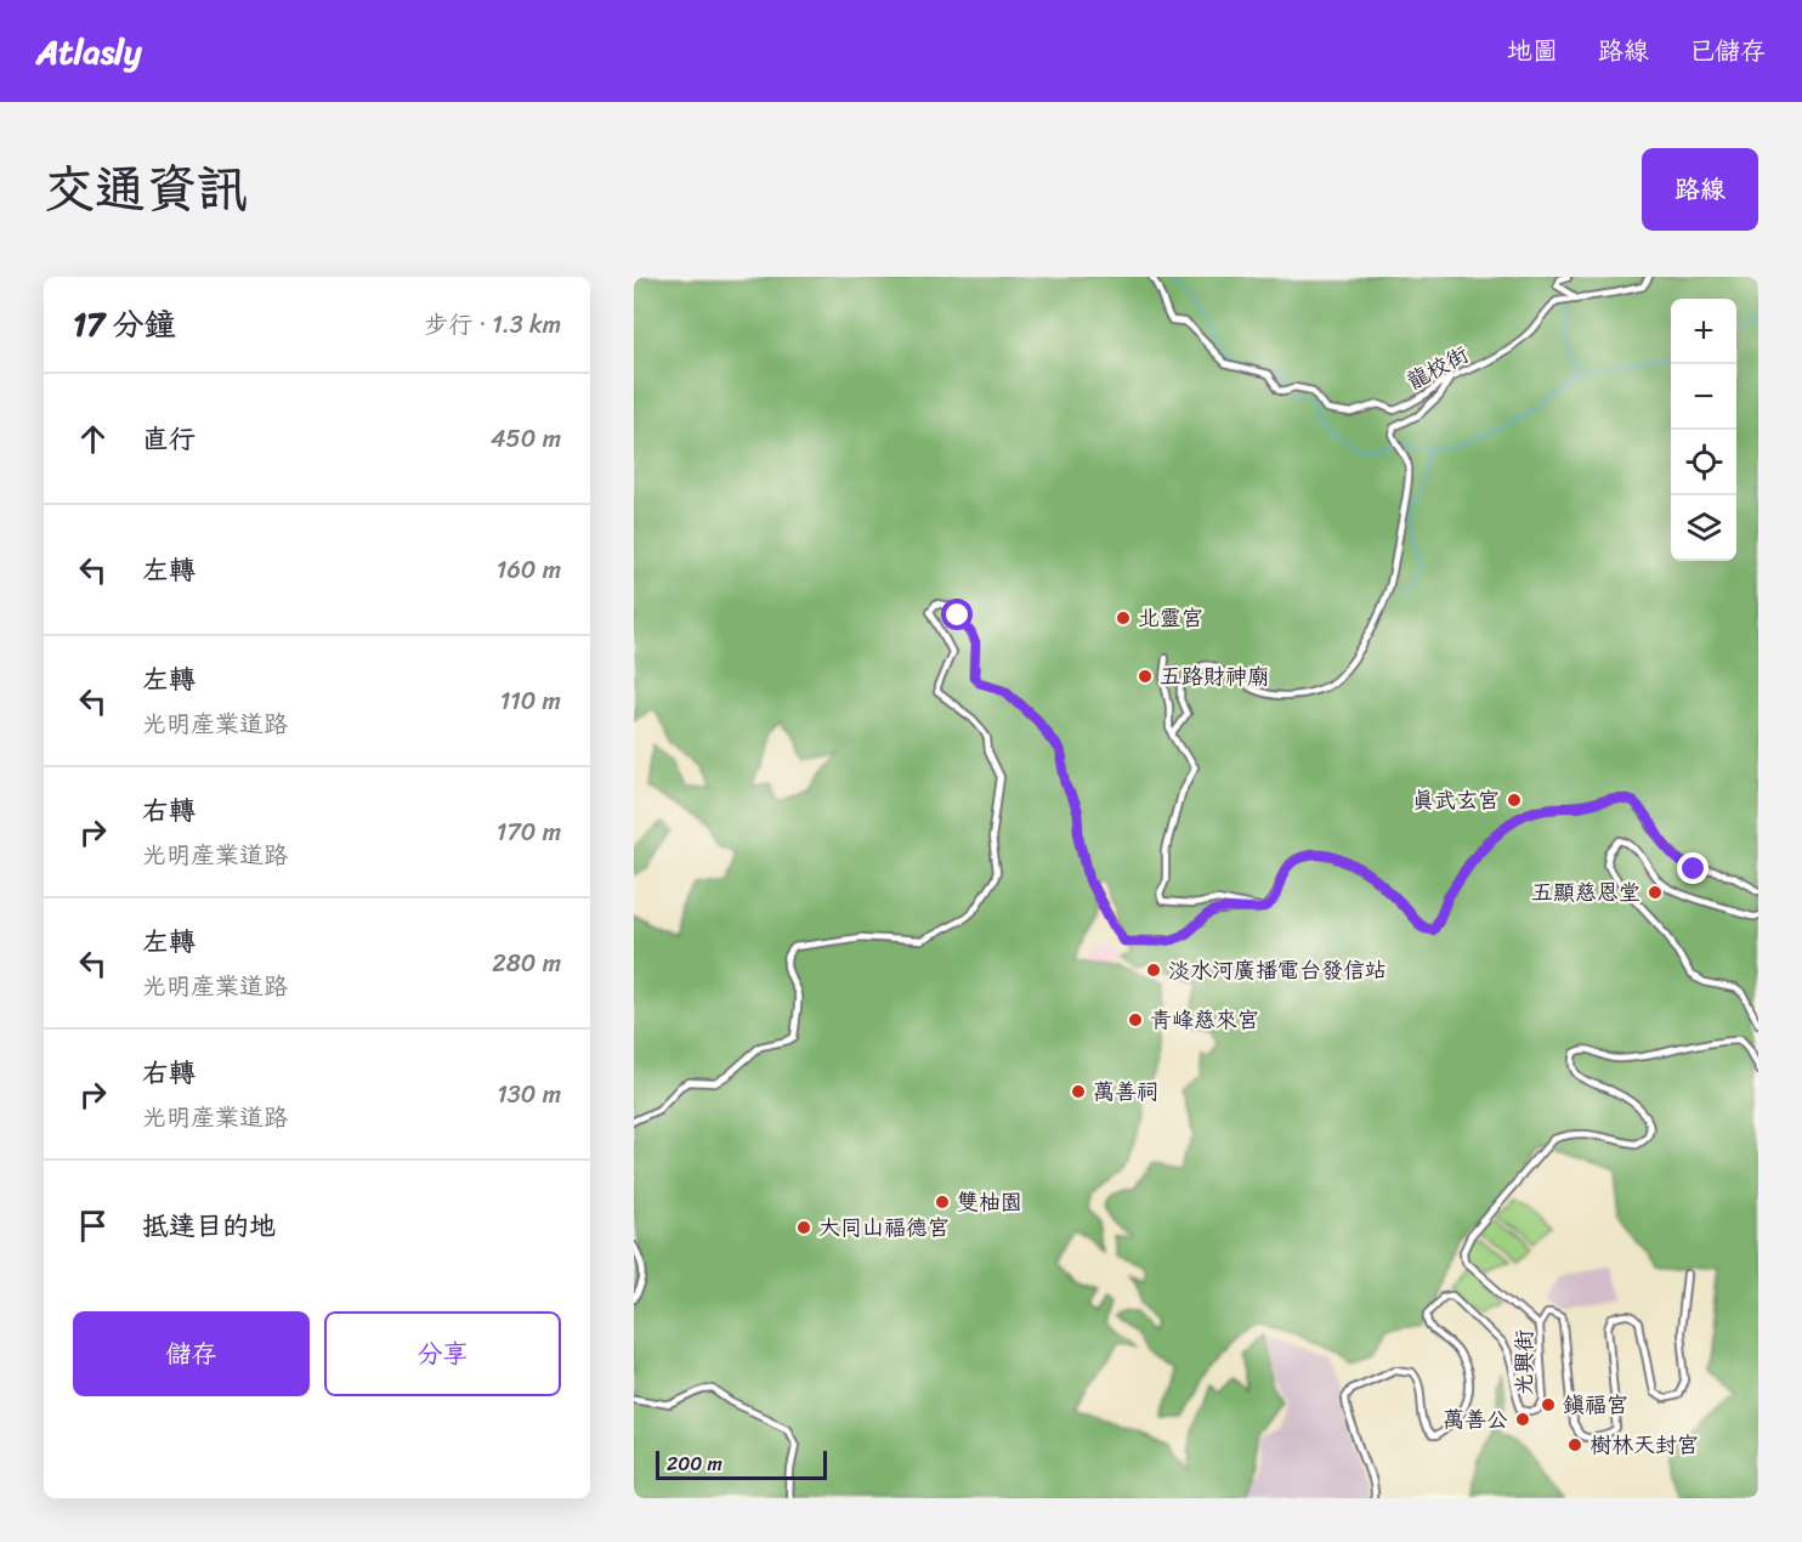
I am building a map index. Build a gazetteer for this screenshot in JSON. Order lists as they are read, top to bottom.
{
  "streets": {
    "street": ["龍校街", "光興街"]
  },
  "places": [
    "北靈宮",
    "五路財神廟",
    "真武玄宮",
    "五顯慈恩堂",
    "淡水河廣播電台發信站",
    "青峰慈來宮",
    "萬善祠",
    "雙柚園",
    "大同山福德宮",
    "鎮福宮",
    "萬善公",
    "樹林天封宮"
  ],
  "scale_bar": "200 m",
  "page": {
    "header": "Atlasly",
    "nav": ["地圖", "路線", "已儲存"],
    "title": "交通資訊",
    "buttons": [
      "路線",
      ["儲存", "分享"]
    ],
    "heading": ["17 分鐘", "步行 · 1.3 km"],
    "map_buttons": ["+", "−"],
    "list": [
      ["直行", "450 m"],
      ["左轉", "160 m"],
      ["左轉", "光明產業道路", "110 m"],
      ["右轉", "光明產業道路", "170 m"],
      ["左轉", "光明產業道路", "280 m"],
      ["右轉", "光明產業道路", "130 m"],
      "抵達目的地"
    ],
    "scale": "200 m"
  }
}
